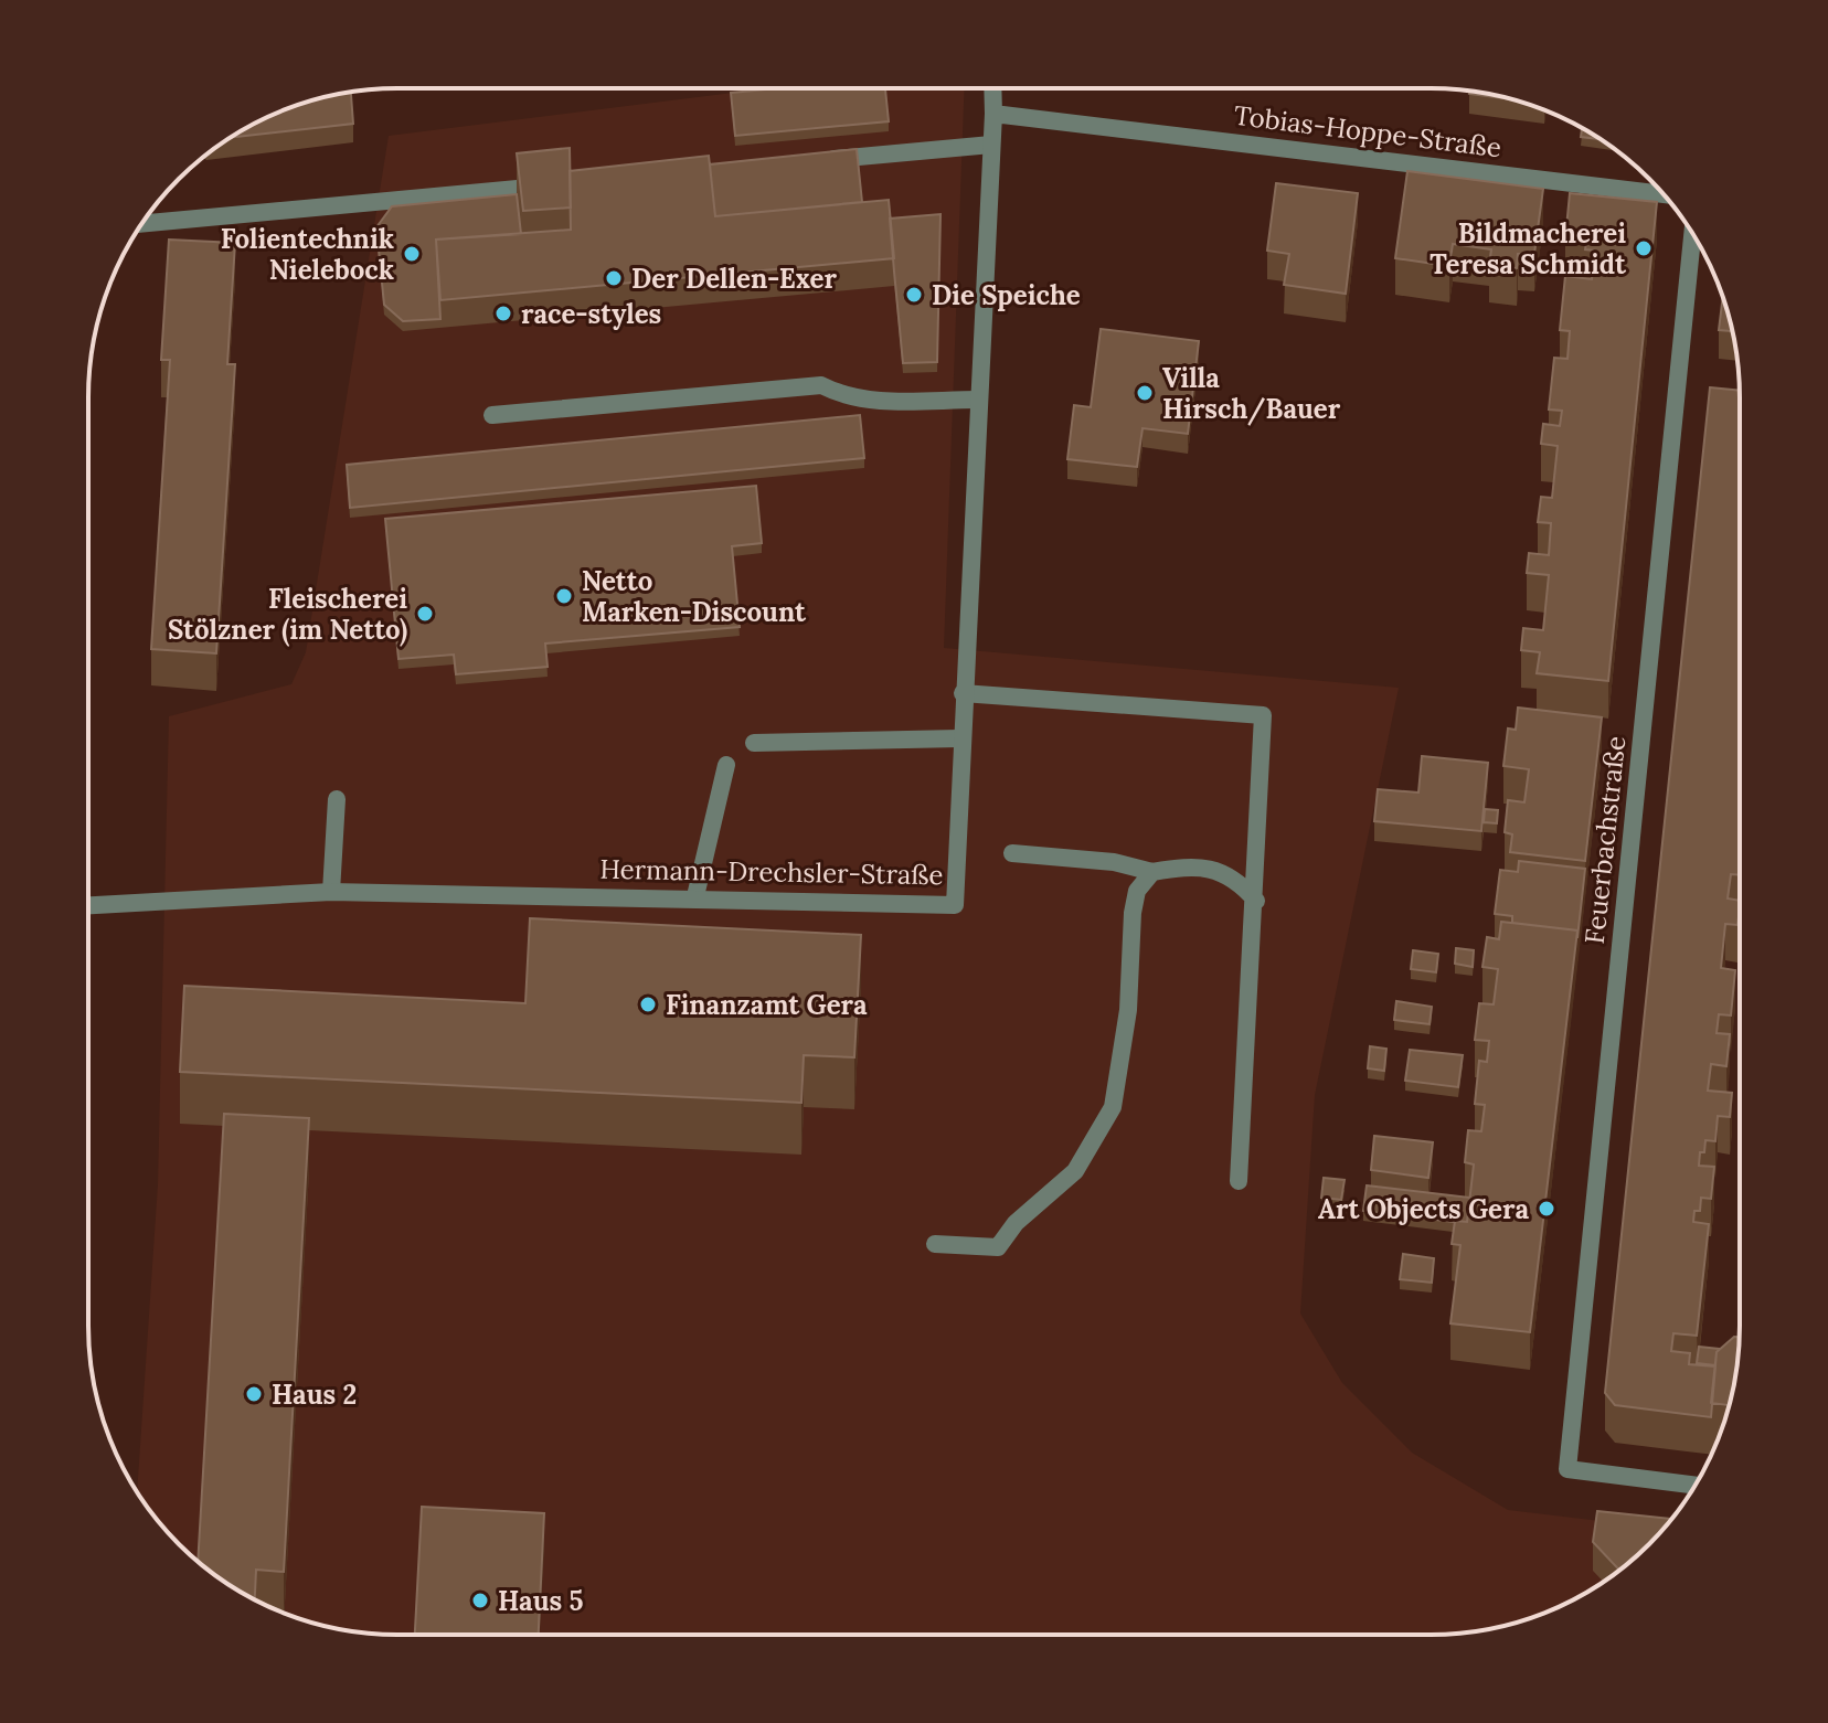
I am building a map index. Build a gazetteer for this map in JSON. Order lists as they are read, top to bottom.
{
  "streets": {
    "street": ["Tobias-Hoppe-Straße", "Feuerbachstraße", "Hermann-Drechsler-Straße"]
  },
  "crossings": [
    ["Tobias-Hoppe-Straße", "Hermann-Drechsler-Straße"]
  ],
  "places": [
    "Bildmacherei Teresa Schmidt",
    "Folientechnik Nielebock",
    "Der Dellen-Exer",
    "Die Speiche",
    "race-styles",
    "Villa Hirsch/Bauer",
    "Netto Marken-Discount",
    "Fleischerei Stölzner (im Netto)",
    "Finanzamt Gera",
    "Art Objects Gera",
    "Haus 2",
    "Haus 5"
  ]
}
